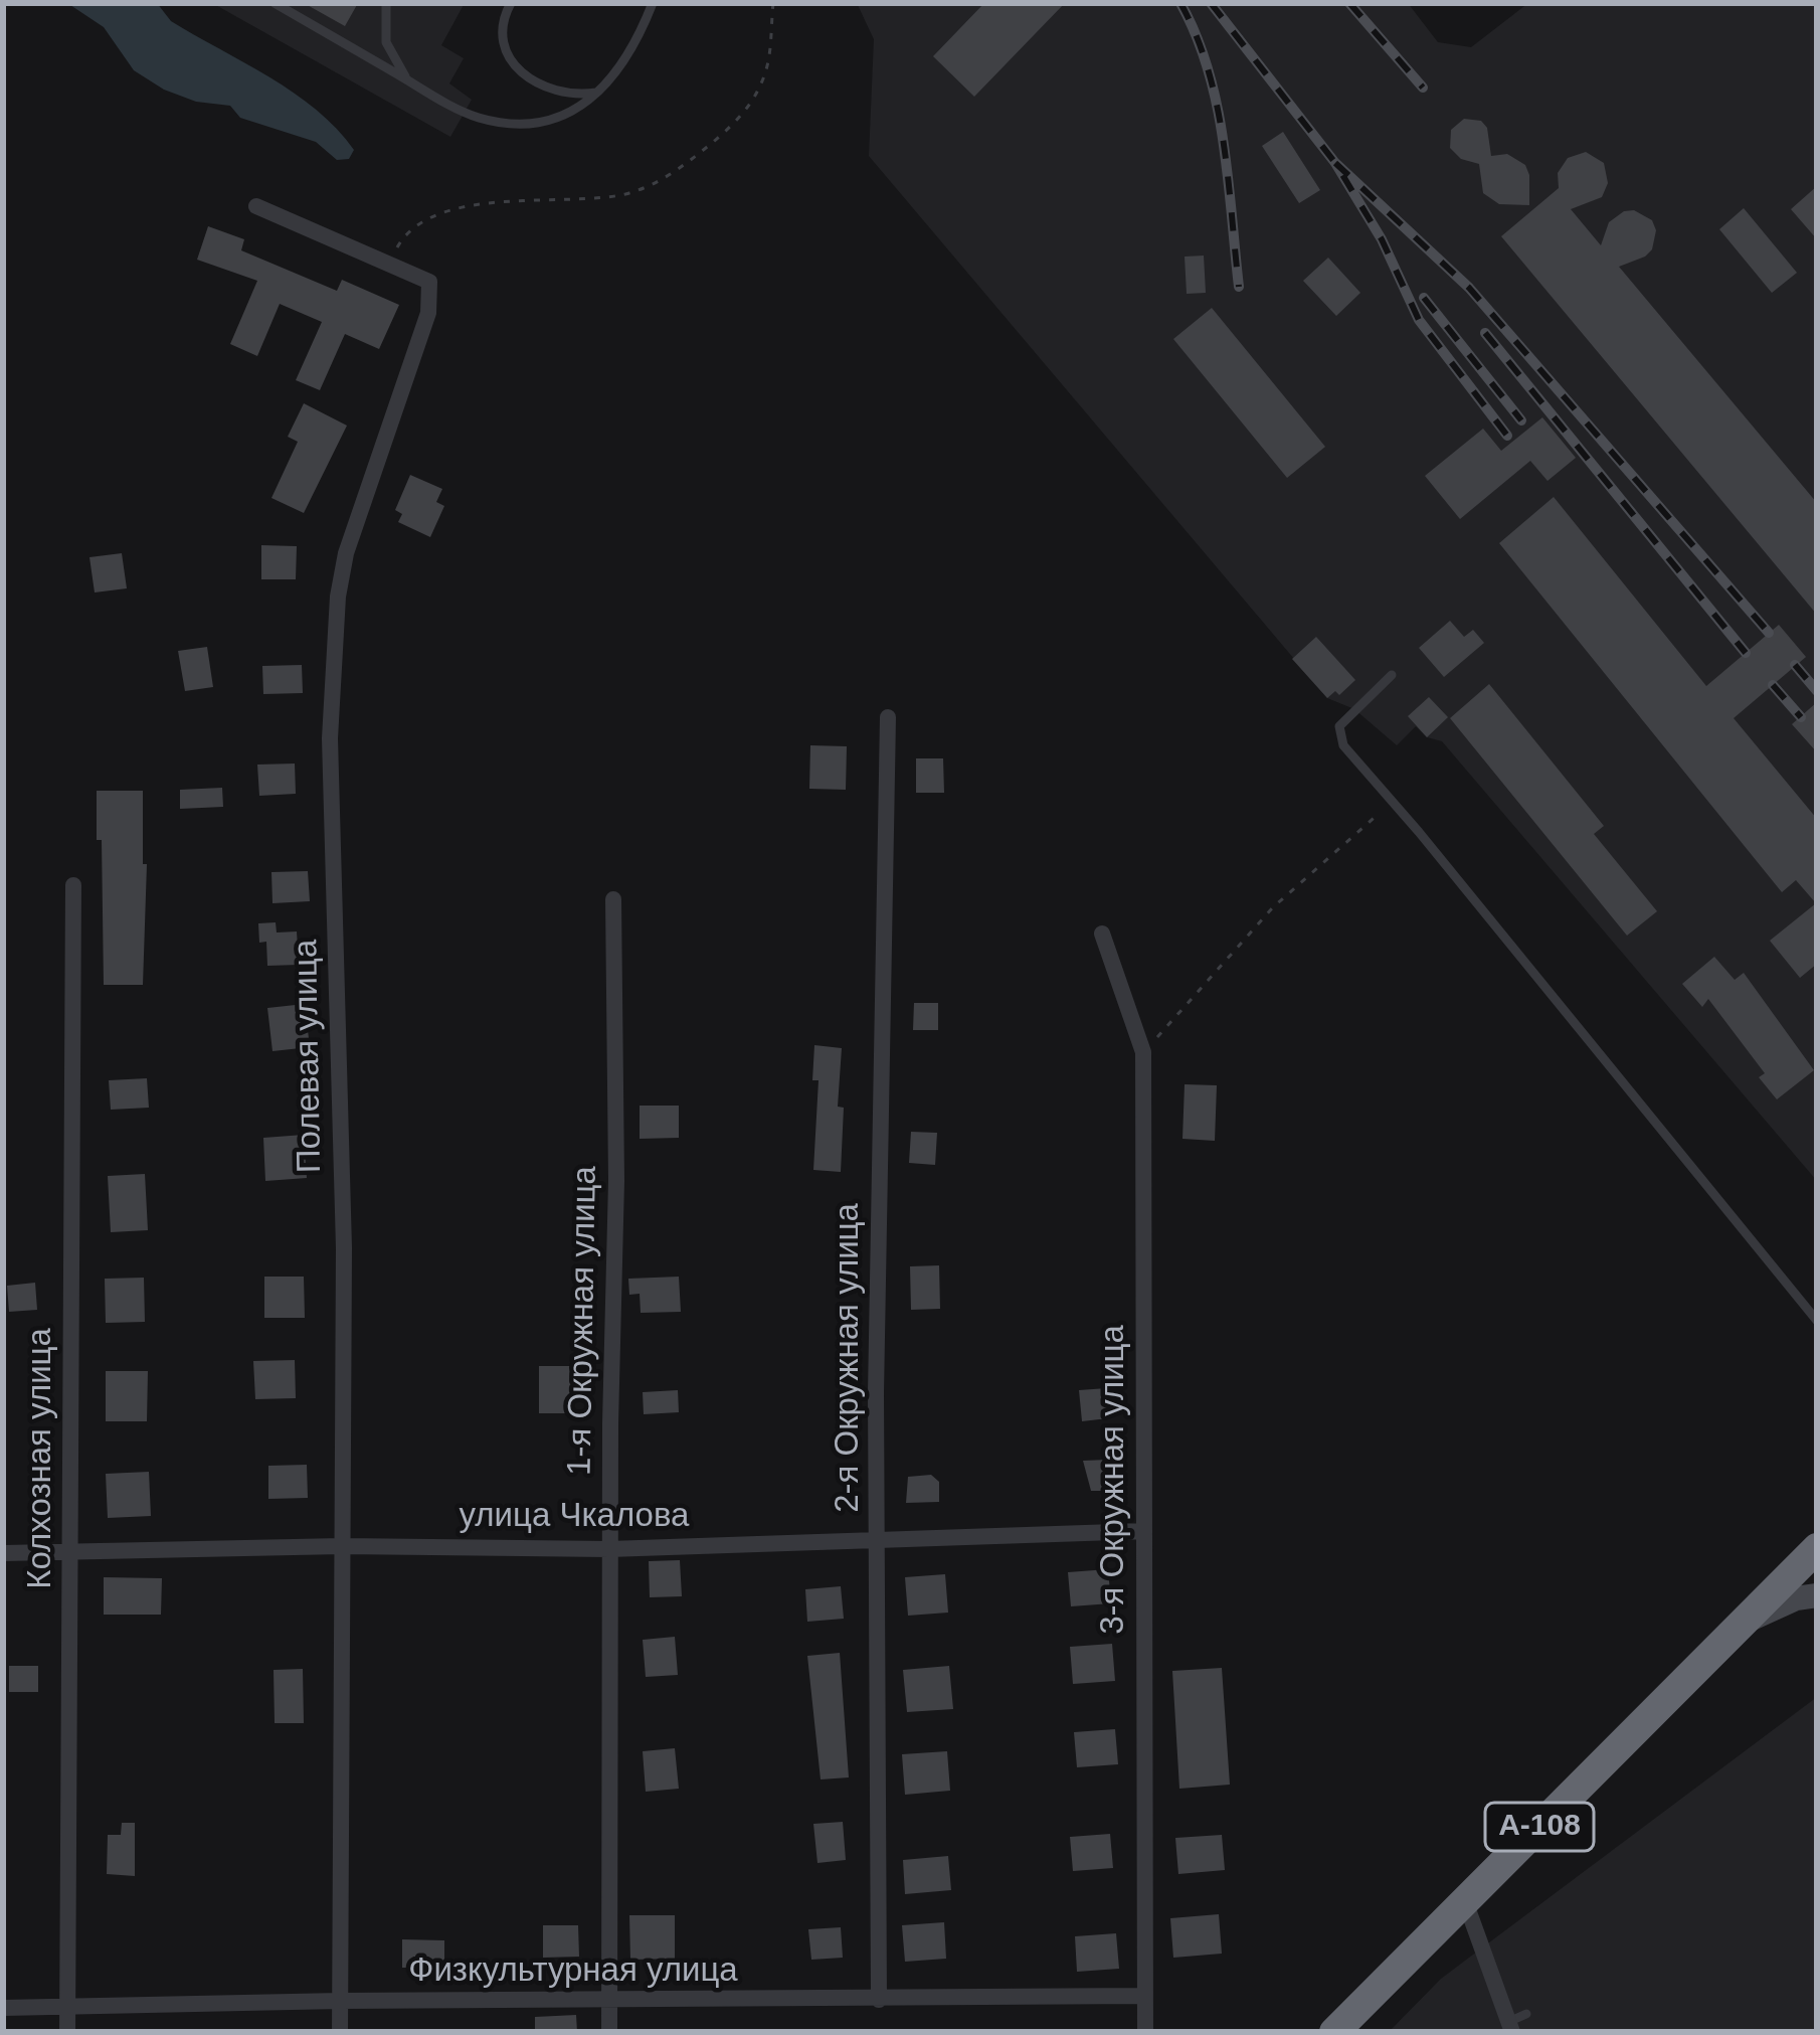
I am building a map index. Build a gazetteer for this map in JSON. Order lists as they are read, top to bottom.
{
  "streets": {
    "highway": ["А-108"],
    "street": [
      "Полевая улица",
      "1-я Окружная улица",
      "2-я Окружная улица",
      "Колхозная улица",
      "3-я Окружная улица",
      "улица Чкалова",
      "Физкультурная улица"
    ]
  },
  "crossings": [
    ["Полевая улица", "улица Чкалова"],
    ["Полевая улица", "Физкультурная улица"],
    ["1-я Окружная улица", "улица Чкалова"],
    ["1-я Окружная улица", "Физкультурная улица"],
    ["2-я Окружная улица", "улица Чкалова"],
    ["2-я Окружная улица", "Физкультурная улица"],
    ["Колхозная улица", "улица Чкалова"],
    ["Колхозная улица", "Физкультурная улица"],
    ["3-я Окружная улица", "улица Чкалова"],
    ["3-я Окружная улица", "Физкультурная улица"]
  ]
}
